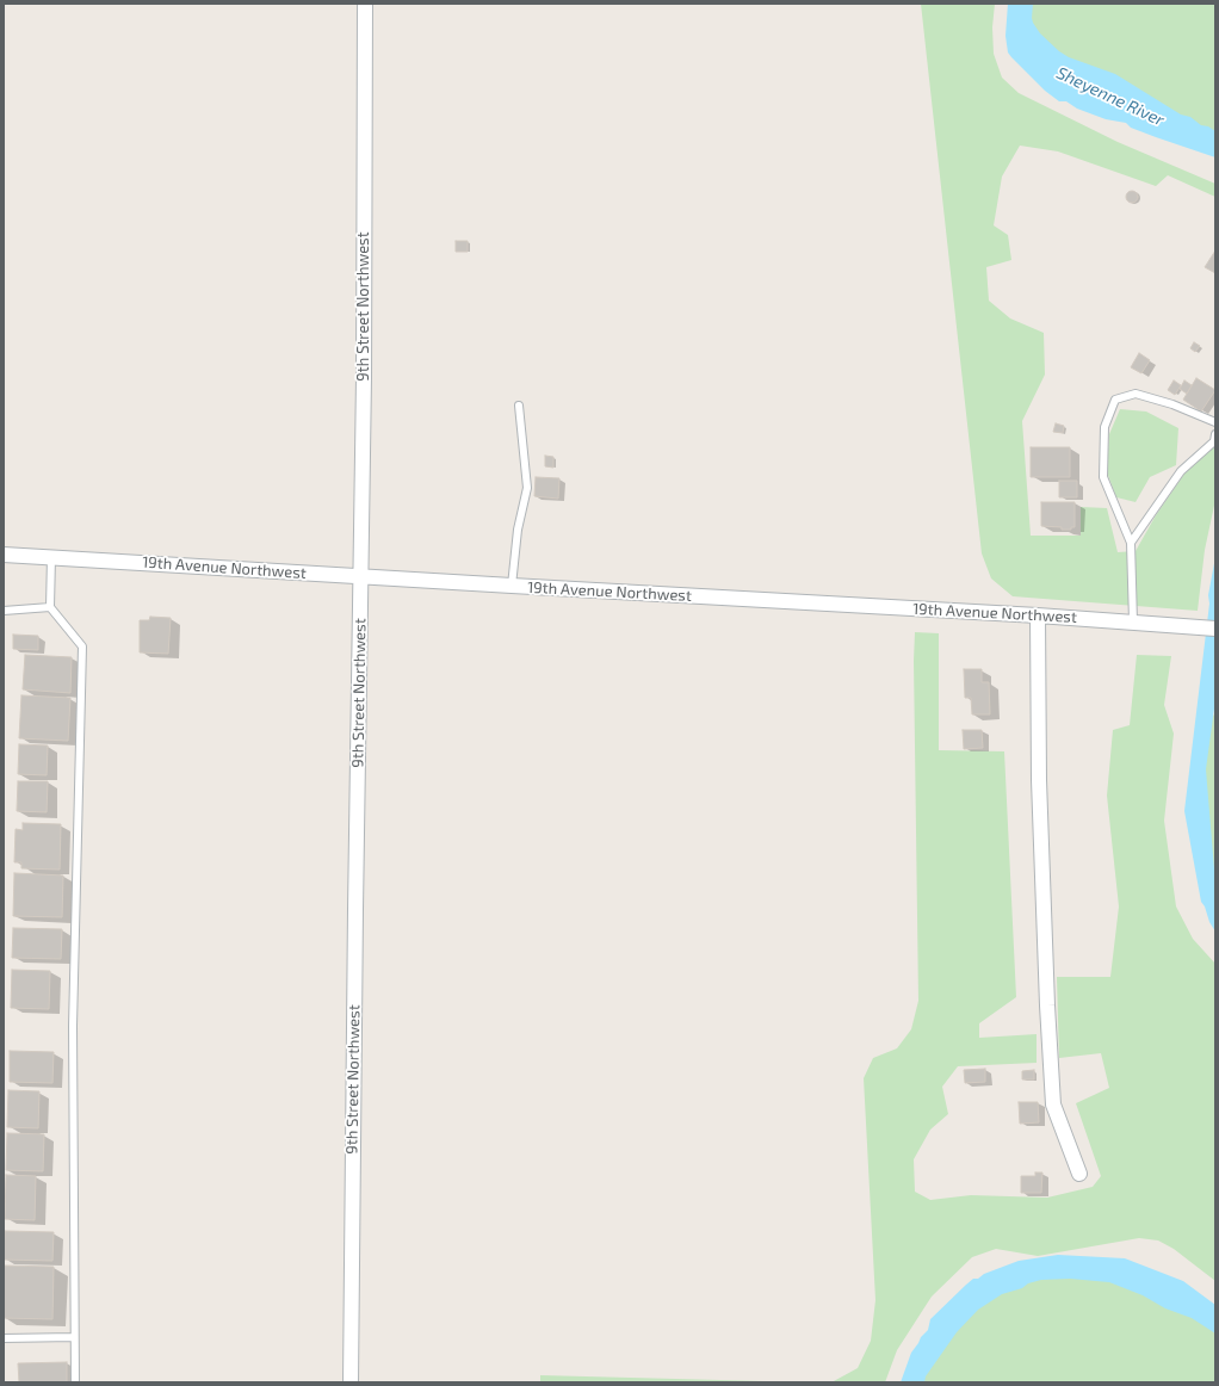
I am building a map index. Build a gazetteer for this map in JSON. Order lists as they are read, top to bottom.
{
  "streets": {
    "street": ["9th Street Northwest", "19th Avenue Northwest"]
  },
  "crossings": [
    ["9th Street Northwest", "19th Avenue Northwest"]
  ],
  "water": ["Sheyenne River"]
}
